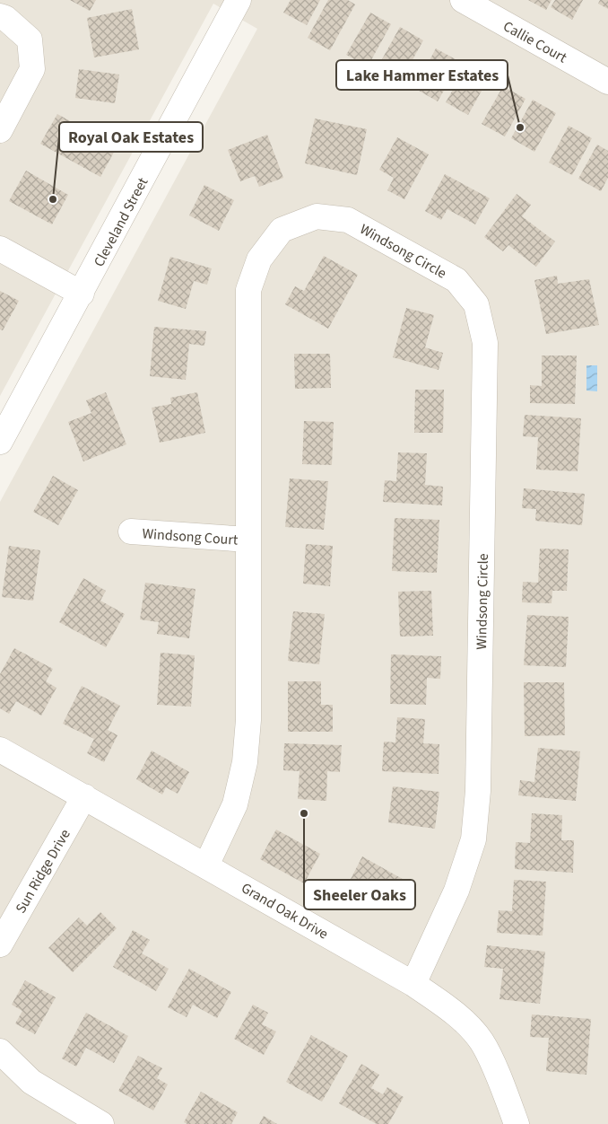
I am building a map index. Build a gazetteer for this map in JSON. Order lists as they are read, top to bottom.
{
  "streets": {
    "street": [
      "Callie Court",
      "Cleveland Street",
      "Windsong Circle",
      "Windsong Court",
      "Sun Ridge Drive",
      "Grand Oak Drive"
    ]
  },
  "crossings": [
    ["Windsong Circle", "Windsong Court"],
    ["Windsong Circle", "Grand Oak Drive"],
    ["Sun Ridge Drive", "Grand Oak Drive"]
  ],
  "places": ["Lake Hammer Estates", "Royal Oak Estates", "Sheeler Oaks"]
}
